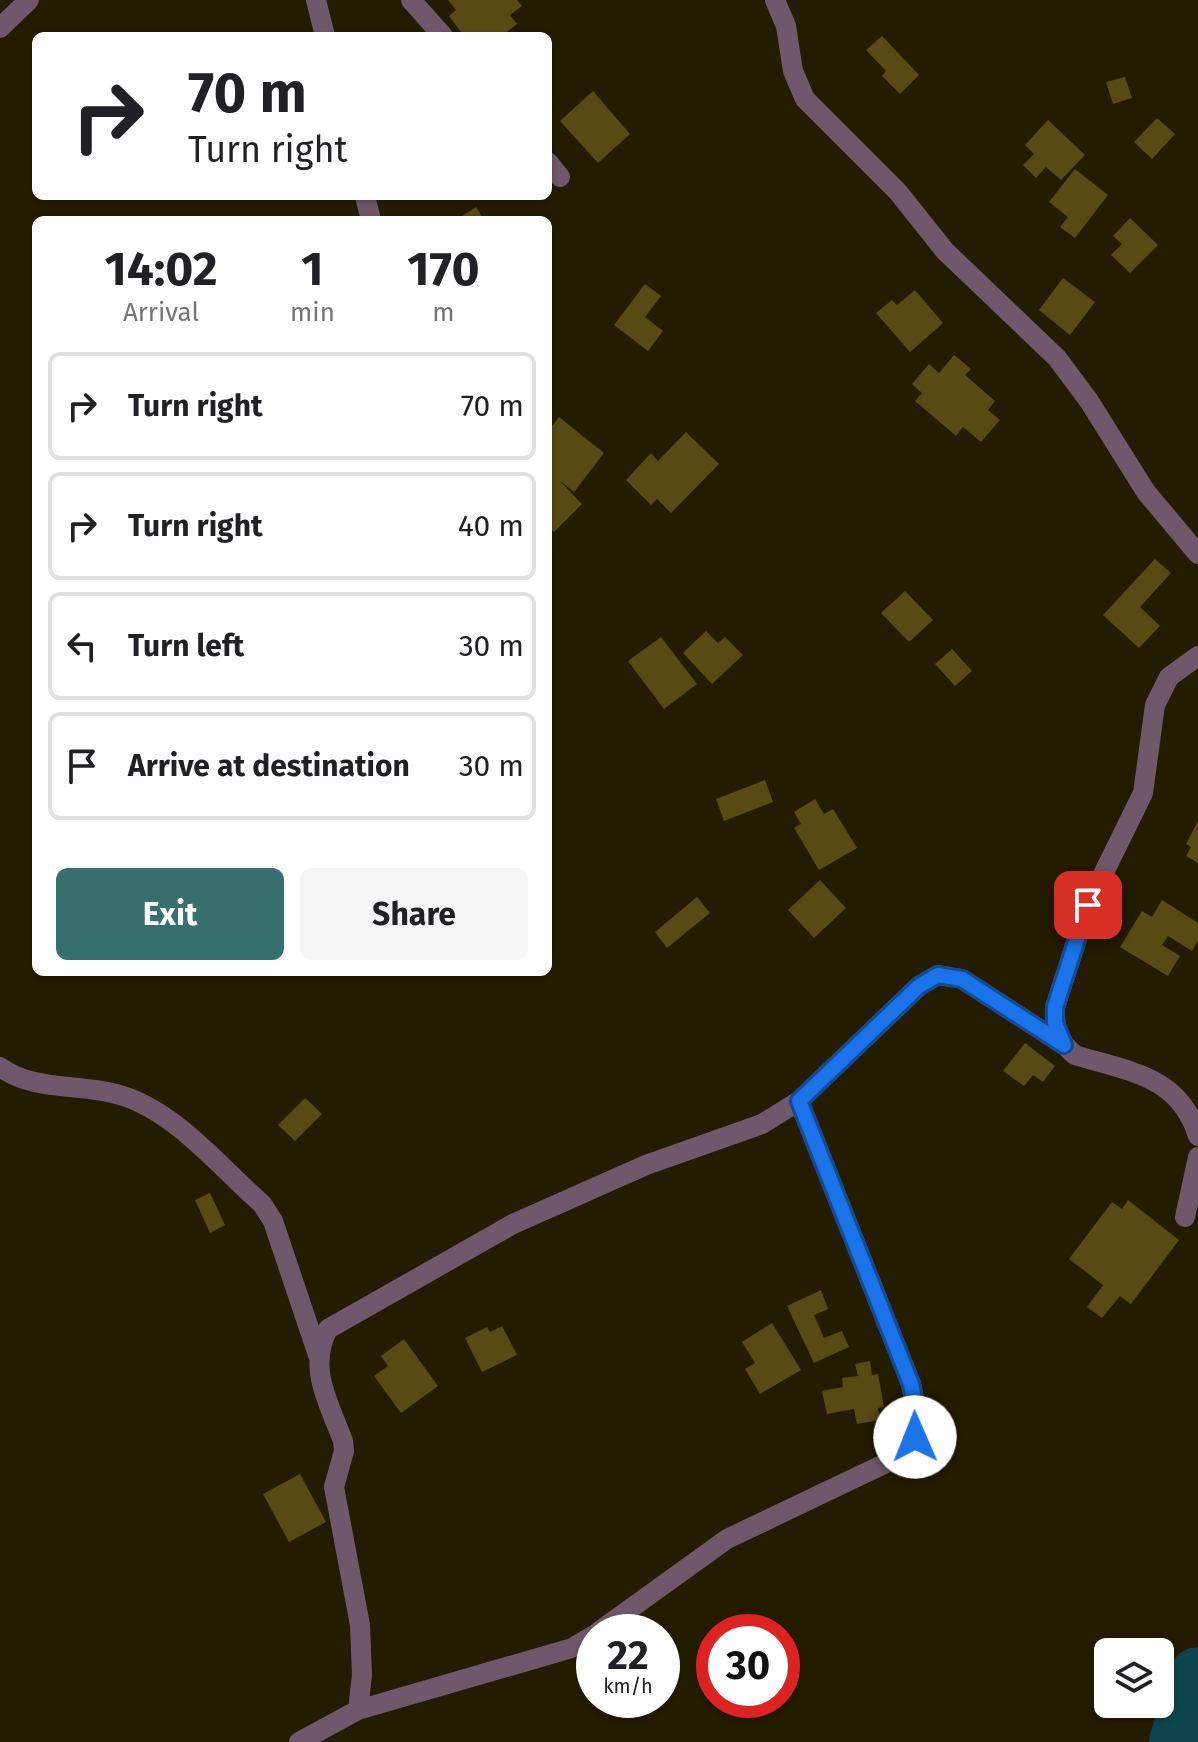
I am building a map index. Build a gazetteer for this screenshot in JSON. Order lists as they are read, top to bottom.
{
  "page": {
    "turn": ["70 m", "Turn right"],
    "eta": [
      "14:02",
      "Arrival",
      "1",
      "min",
      "170",
      "m"
    ],
    "list": [
      {
        "name": "Turn right",
        "value": "70 m"
      },
      {
        "name": "Turn right",
        "value": "40 m"
      },
      {
        "name": "Turn left",
        "value": "30 m"
      },
      {
        "name": "Arrive at destination",
        "value": "30 m"
      }
    ],
    "buttons": ["Exit", "Share"],
    "speed": "22 km/h",
    "limit": "30"
  }
}
